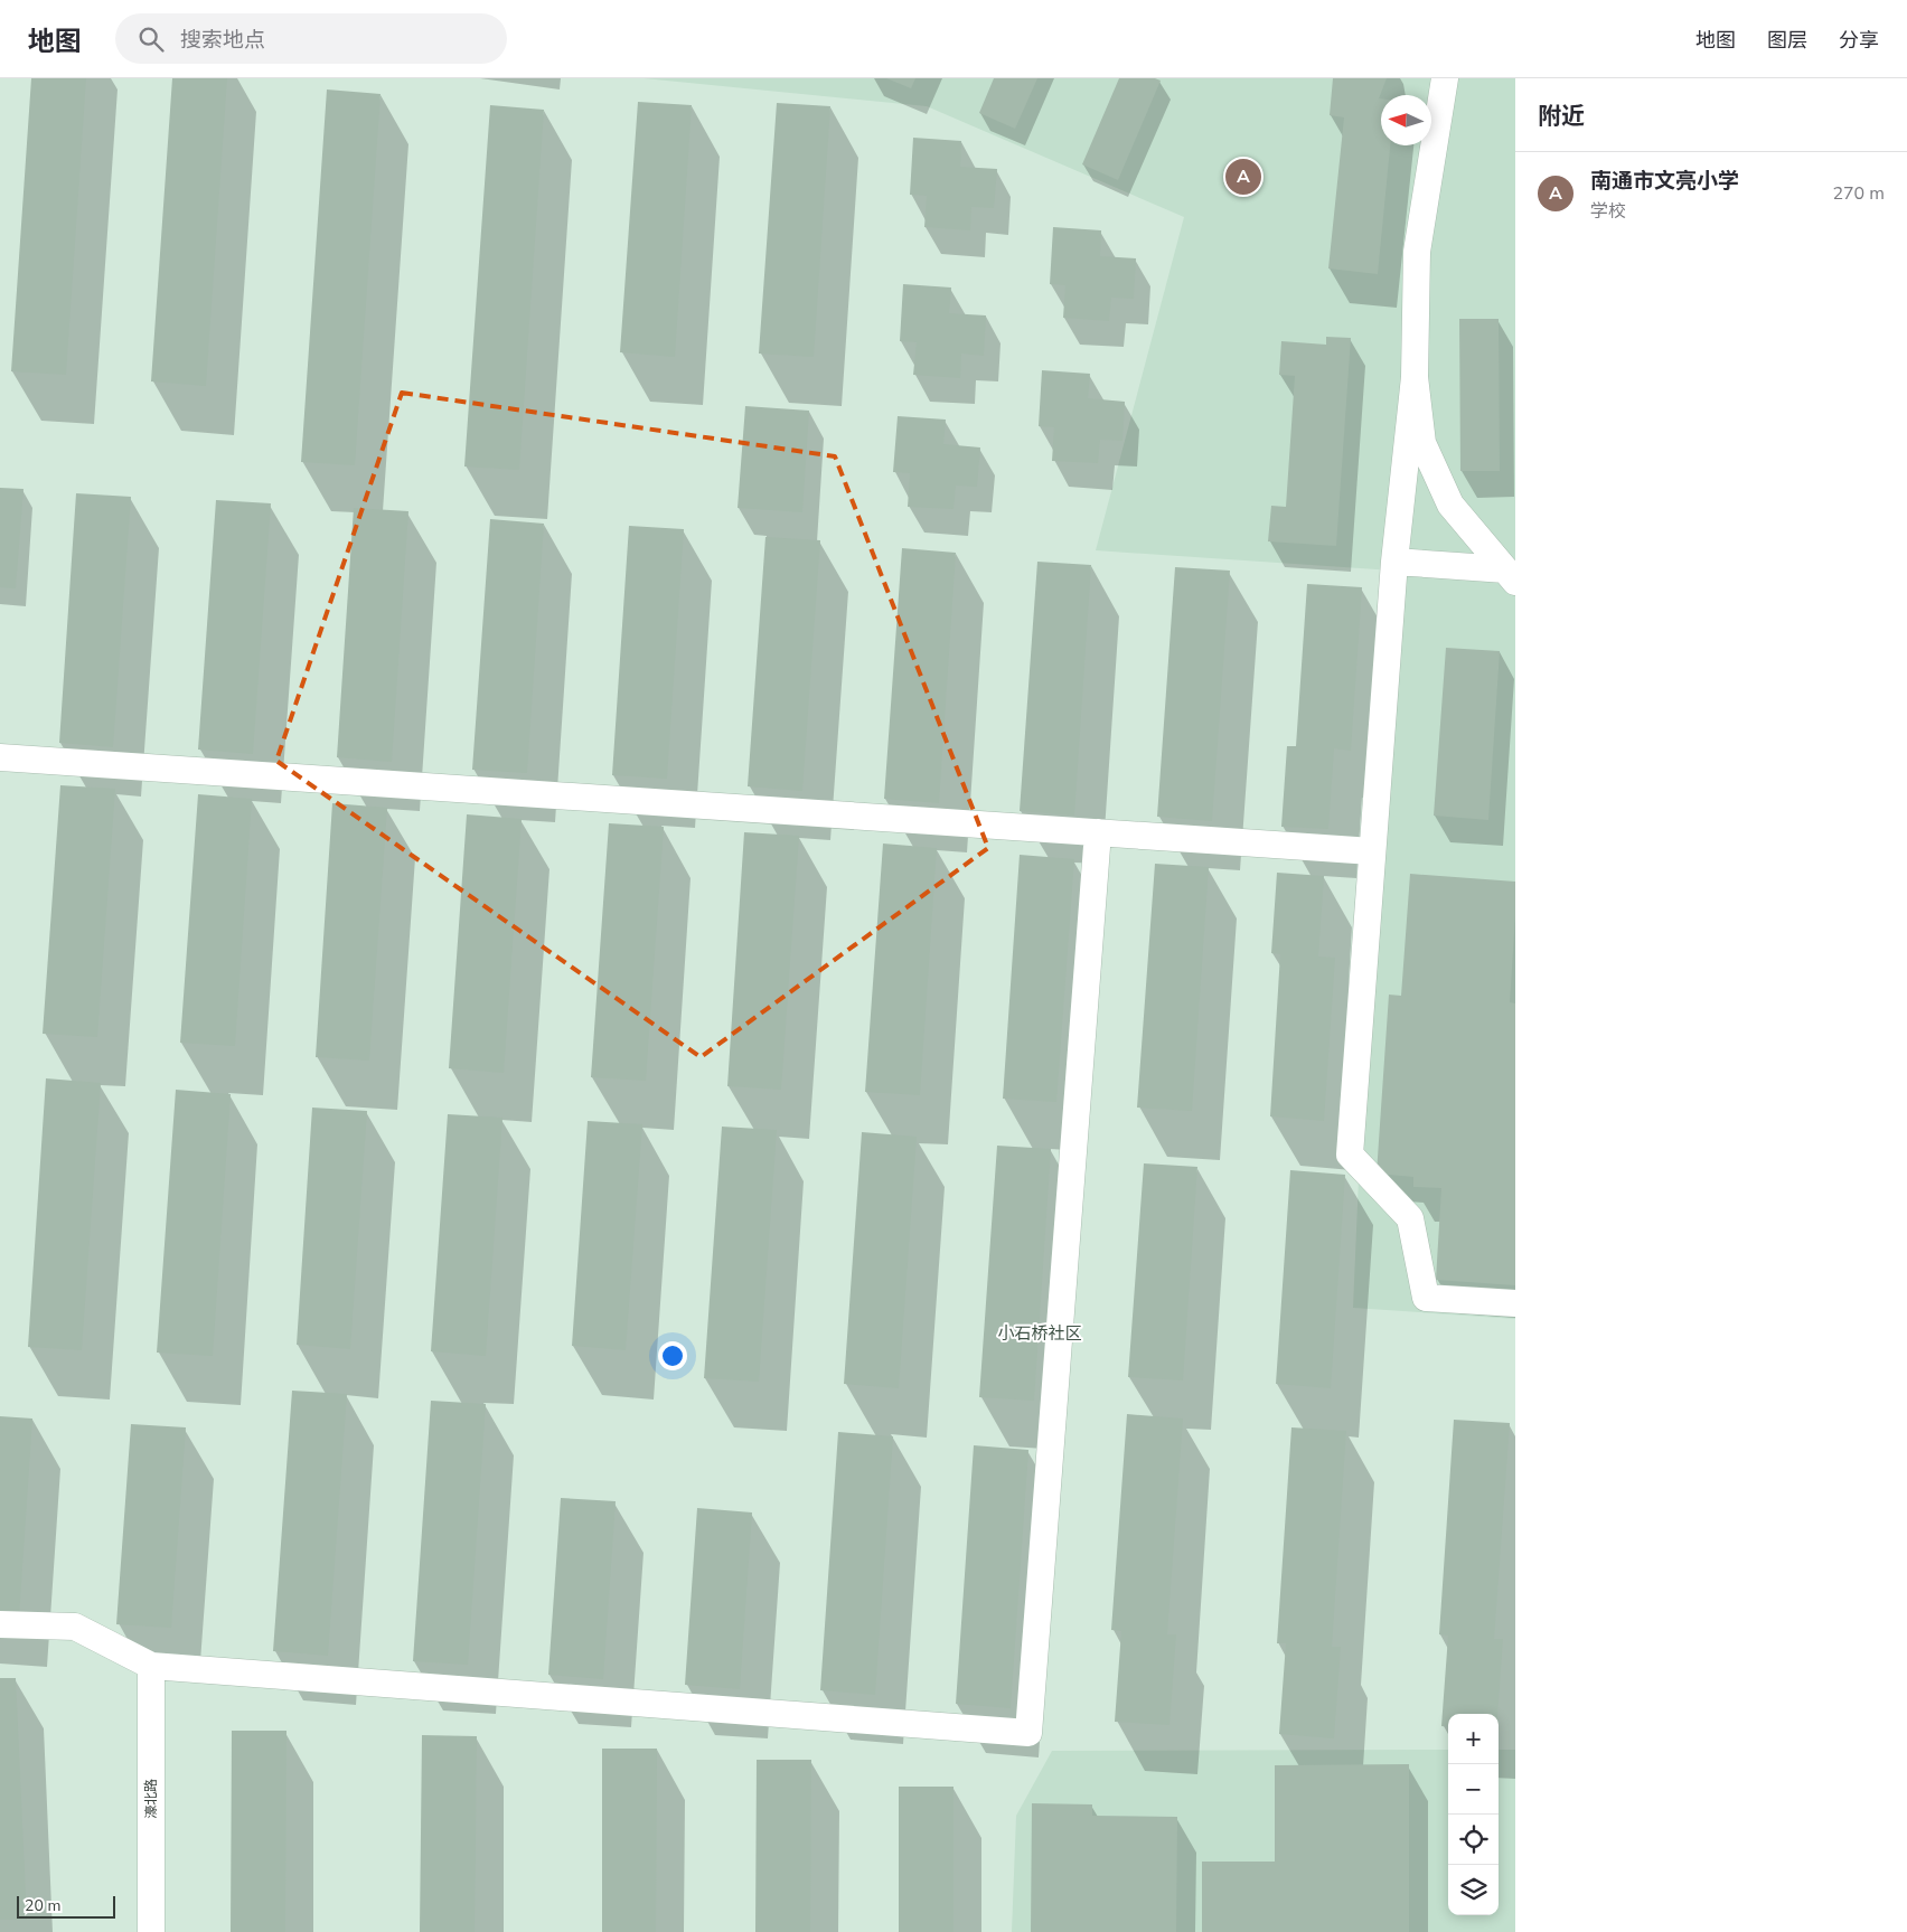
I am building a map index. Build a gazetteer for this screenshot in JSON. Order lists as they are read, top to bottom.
{
  "streets": {
    "street": ["濠北路"]
  },
  "districts": ["小石桥社区"],
  "scale_bar": "20 m",
  "north": "left",
  "page": {
    "header": "地图",
    "search": "搜索地点",
    "nav": ["地图", "图层", "分享"],
    "heading": "附近",
    "list": [
      {
        "mark": "A",
        "name": "南通市文亮小学",
        "note": "学校",
        "value": "270 m"
      }
    ],
    "pins": "A",
    "map_buttons": ["+", "−"],
    "scale": "20 m"
  }
}
